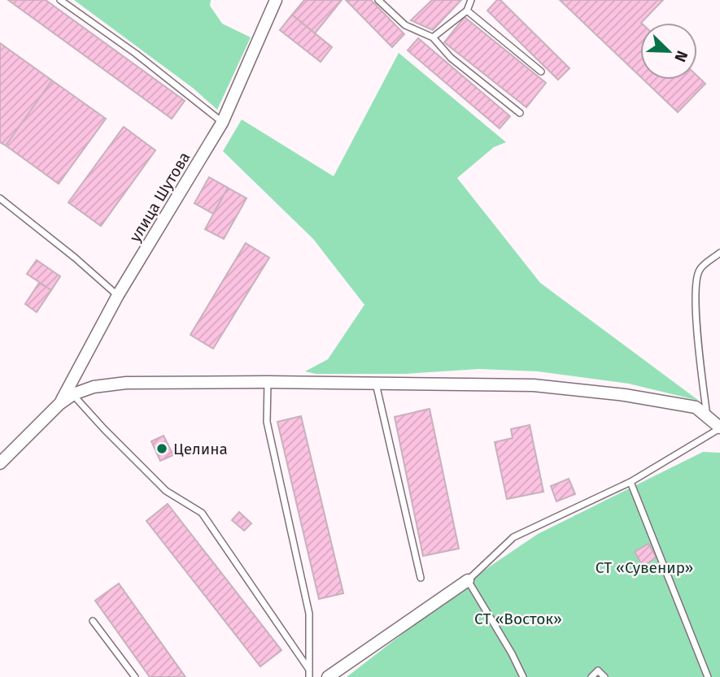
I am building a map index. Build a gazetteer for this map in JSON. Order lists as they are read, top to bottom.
{
  "streets": {
    "street": ["улица Шутова"]
  },
  "parks": ["СТ «Сувенир»", "СТ «Восток»"],
  "places": ["Целина"],
  "north": "bottom right"
}
